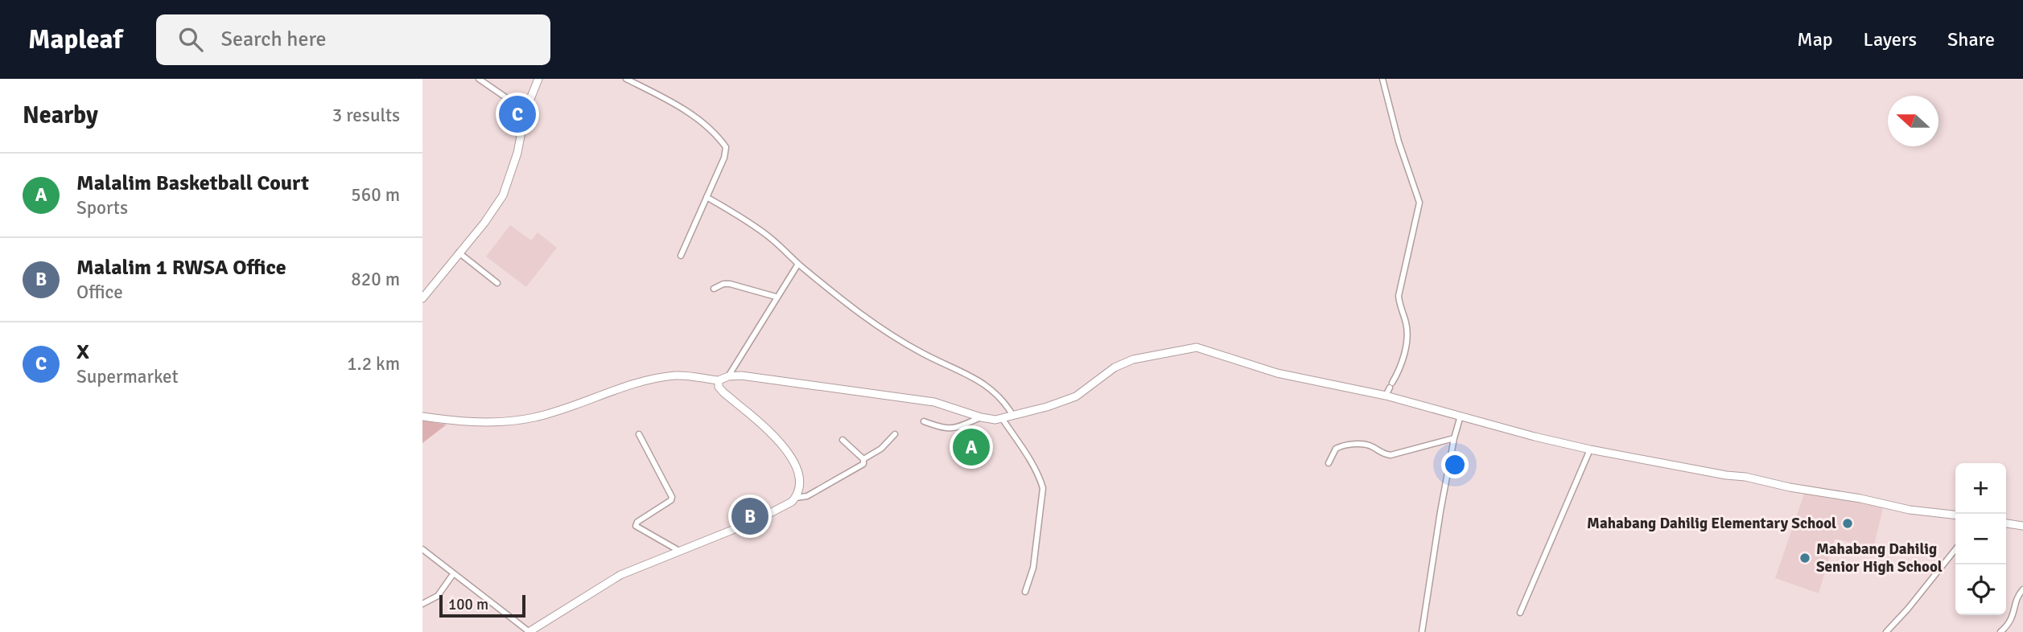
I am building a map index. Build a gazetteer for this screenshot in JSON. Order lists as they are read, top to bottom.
{
  "places": ["Mahabang Dahilig Elementary School", "Mahabang Dahilig Senior High School"],
  "scale_bar": "100 m",
  "north": "left",
  "page": {
    "header": "Mapleaf",
    "search": "Search here",
    "nav": ["Map", "Layers", "Share"],
    "heading": ["Nearby", "3 results"],
    "pins": ["C", "A", "B"],
    "list": [
      {
        "mark": "A",
        "name": "Malalim Basketball Court",
        "note": "Sports",
        "value": "560 m"
      },
      {
        "mark": "B",
        "name": "Malalim 1 RWSA Office",
        "note": "Office",
        "value": "820 m"
      },
      {
        "mark": "C",
        "name": "X",
        "note": "Supermarket",
        "value": "1.2 km"
      }
    ],
    "map_buttons": ["+", "−"],
    "scale": "100 m"
  }
}
